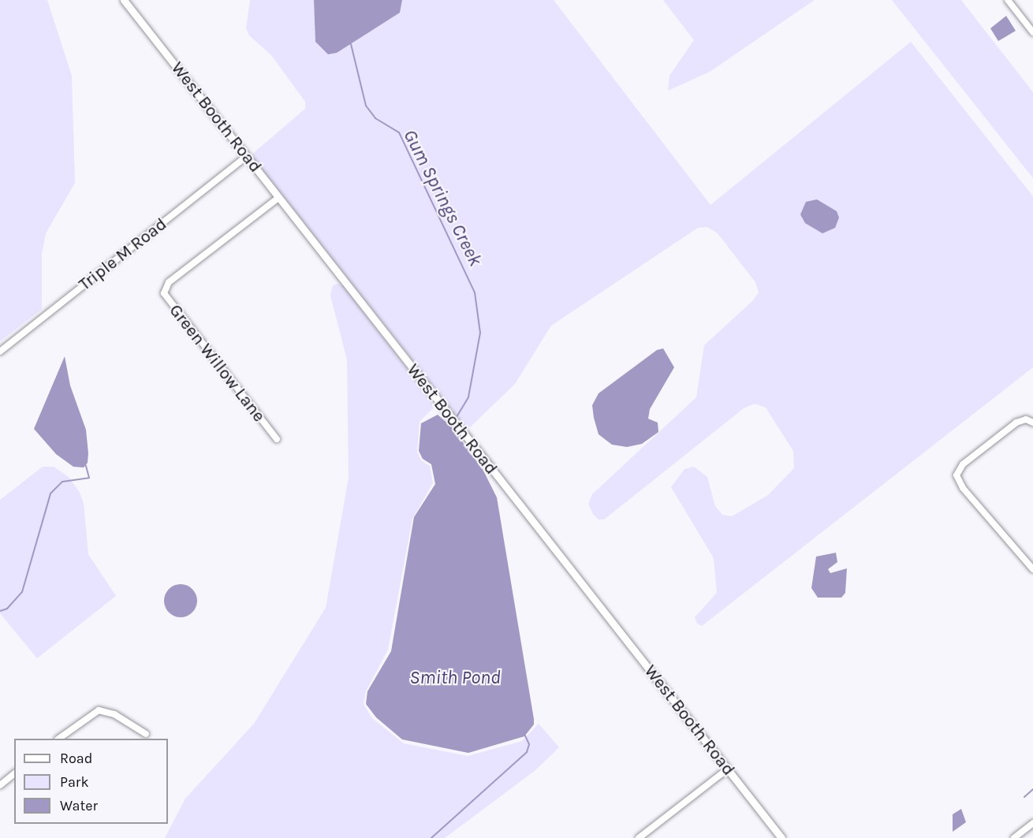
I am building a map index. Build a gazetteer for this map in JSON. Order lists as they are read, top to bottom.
{
  "streets": {
    "street": ["West Booth Road", "Triple M Road", "Green Willow Lane"]
  },
  "crossings": [
    ["West Booth Road", "Triple M Road"],
    ["West Booth Road", "Green Willow Lane"]
  ],
  "water": ["Gum Springs Creek", "Smith Pond"],
  "legend": ["Road", "Park", "Water"]
}
